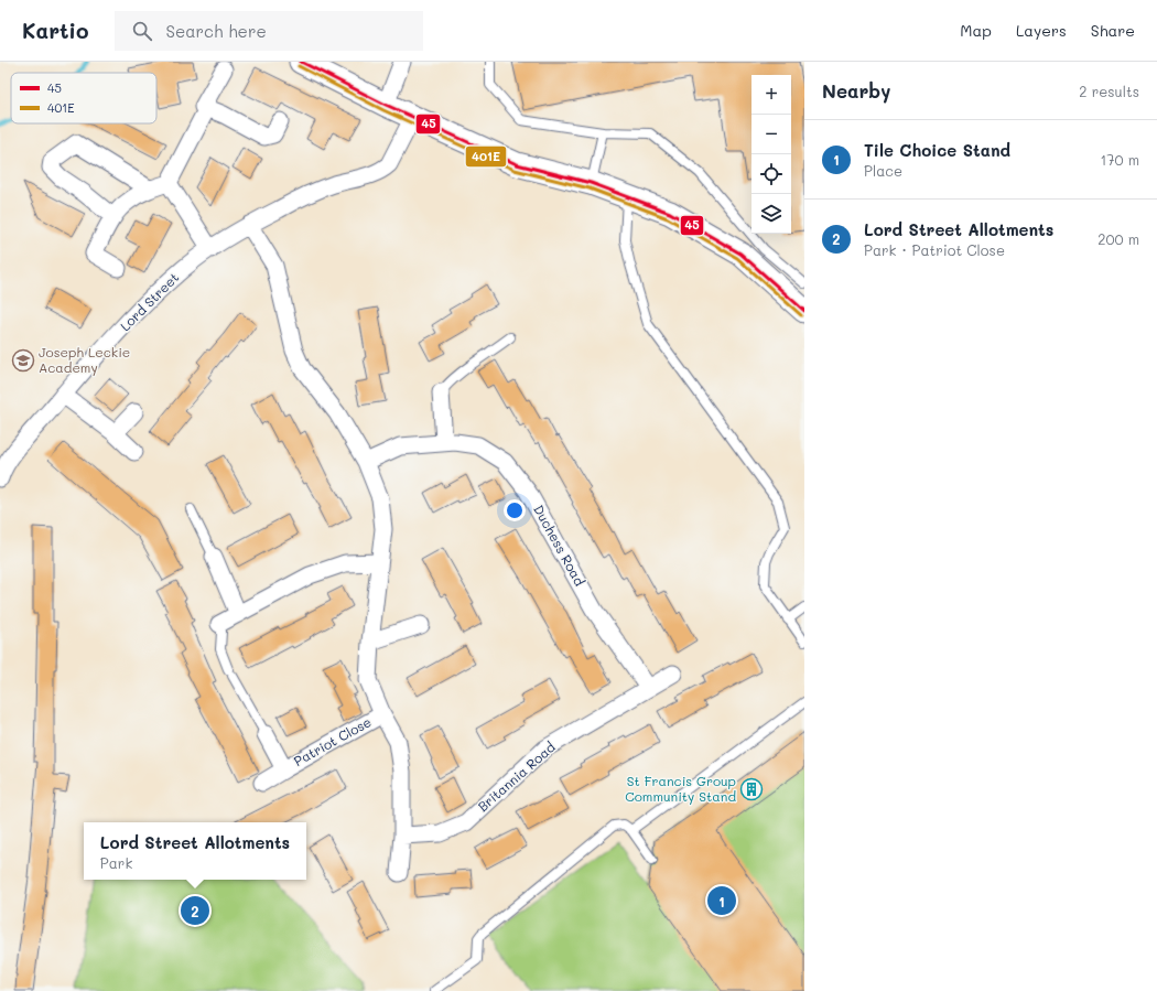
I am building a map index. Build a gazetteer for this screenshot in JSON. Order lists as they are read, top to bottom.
{
  "streets": {
    "street": [
      "Lord Street",
      "Duchess Road",
      "Patriot Close",
      "Britannia Road"
    ]
  },
  "crossings": [
    ["Duchess Road", "Britannia Road"]
  ],
  "places": {
    "school or university": ["Joseph Leckie Academy"],
    "building": ["St Francis Group Community Stand"]
  },
  "lines": ["transit line 45", "transit line 401E"],
  "legend": ["45", "401E"],
  "page": {
    "header": "Kartio",
    "search": "Search here",
    "nav": ["Map", "Layers", "Share"],
    "heading": ["Nearby", "2 results"],
    "map_buttons": ["+", "−"],
    "list": [
      {
        "mark": "1",
        "name": "Tile Choice Stand",
        "note": "Place",
        "value": "170 m"
      },
      {
        "mark": "2",
        "name": "Lord Street Allotments",
        "note": "Park · Patriot Close",
        "value": "200 m"
      }
    ],
    "popup": ["Lord Street Allotments", "Park"],
    "pins": ["1", "2"]
  }
}
